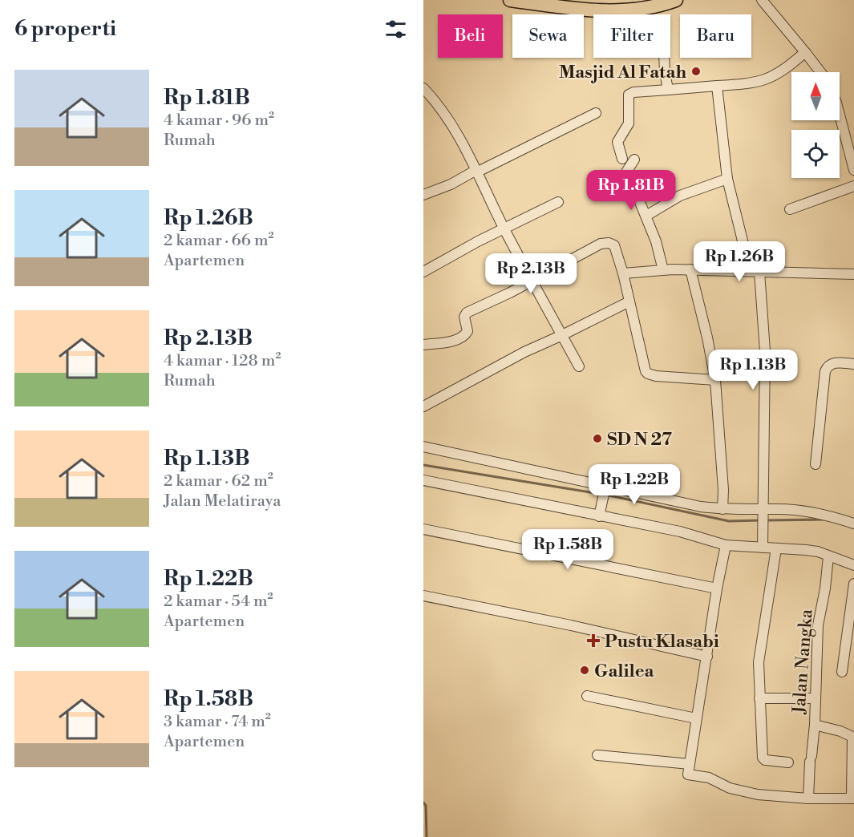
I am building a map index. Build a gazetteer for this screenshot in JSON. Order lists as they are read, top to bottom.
{
  "streets": {
    "street": ["Jalan Nangka"]
  },
  "places": {
    "other": ["Masjid Al Fatah", "SD N 27", "Galilea"],
    "health": ["Pustu Klasabi"]
  },
  "north": "top",
  "page": {
    "heading": "6 properti",
    "chip": [
      "Beli",
      "Sewa",
      "Filter",
      "Baru"
    ],
    "list": [
      {
        "name": "Rp 1.81B",
        "note": "4 kamar · 96 m² · Rumah"
      },
      {
        "name": "Rp 1.26B",
        "note": "2 kamar · 66 m² · Apartemen"
      },
      {
        "name": "Rp 2.13B",
        "note": "4 kamar · 128 m² · Rumah"
      },
      {
        "name": "Rp 1.13B",
        "note": "2 kamar · 62 m² · Jalan Melatiraya"
      },
      {
        "name": "Rp 1.22B",
        "note": "2 kamar · 54 m² · Apartemen"
      },
      {
        "name": "Rp 1.58B",
        "note": "3 kamar · 74 m² · Apartemen"
      }
    ],
    "price": [
      "Rp 1.81B",
      "Rp 1.26B",
      "Rp 2.13B",
      "Rp 1.13B",
      "Rp 1.22B",
      "Rp 1.58B"
    ]
  }
}
